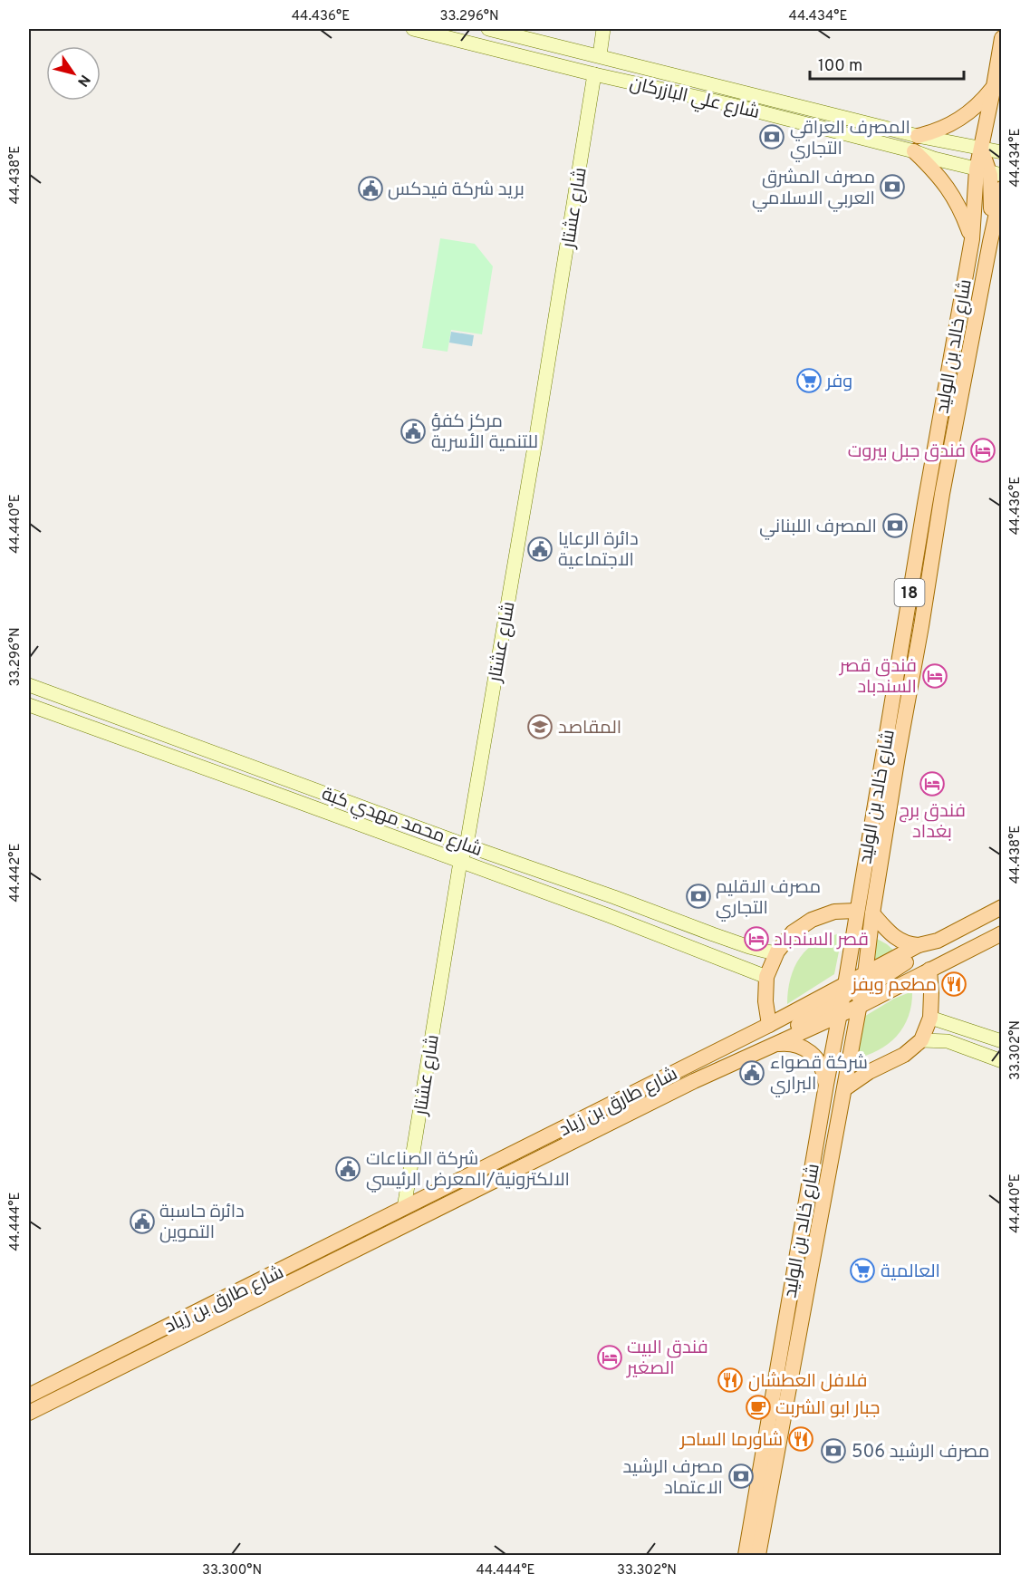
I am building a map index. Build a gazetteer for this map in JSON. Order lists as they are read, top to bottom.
{
  "streets": {
    "main road": ["شارع خالد بن الوليد", "18", "شارع طارق بن زياد"],
    "street": ["شارع علي البازركان", "شارع عشتار", "شارع محمد مهدي كبة"]
  },
  "crossings": [
    ["شارع علي البازركان", "شارع عشتار"],
    ["شارع علي البازركان", "شارع خالد بن الوليد"],
    ["شارع عشتار", "شارع محمد مهدي كبة"],
    ["شارع عشتار", "شارع طارق بن زياد"],
    ["شارع خالد بن الوليد", "شارع طارق بن زياد"]
  ],
  "places": {
    "bank": [
      "المصرف العراقي التجاري",
      "مصرف المشرق العربي الاسلامي",
      "المصرف اللبناني",
      "مصرف الاقليم التجاري",
      "مصرف الرشيد 506",
      "مصرف الرشيد الاعتماد"
    ],
    "public building": [
      "بريد شركة فيدكس",
      "مركز كفؤ للتنمية الأسرية",
      "دائرة الرعايا الاجتماعية",
      "شركة قصواء البراري",
      "شركة الصناعات الالكترونية/المعرض الرئيسي",
      "دائرة حاسبة التموين"
    ],
    "supermarket": ["وفر", "العالمية"],
    "hotel": [
      "فندق جبل بيروت",
      "فندق قصر السندباد",
      "فندق برج بغداد",
      "قصر السندباد",
      "فندق البيت الصغير"
    ],
    "school or university": ["المقاصد"],
    "restaurant": ["مطعم ويفز", "فلافل العطشان", "شاورما الساحر"],
    "cafe": ["جبار ابو الشربت"]
  },
  "scale_bar": "100 m",
  "north": "bottom right",
  "coordinates": [
    "44.436°E",
    "33.296°N",
    "44.434°E",
    "44.438°E",
    "44.440°E",
    "44.442°E",
    "33.302°N",
    "44.444°E",
    "33.300°N"
  ]
}
